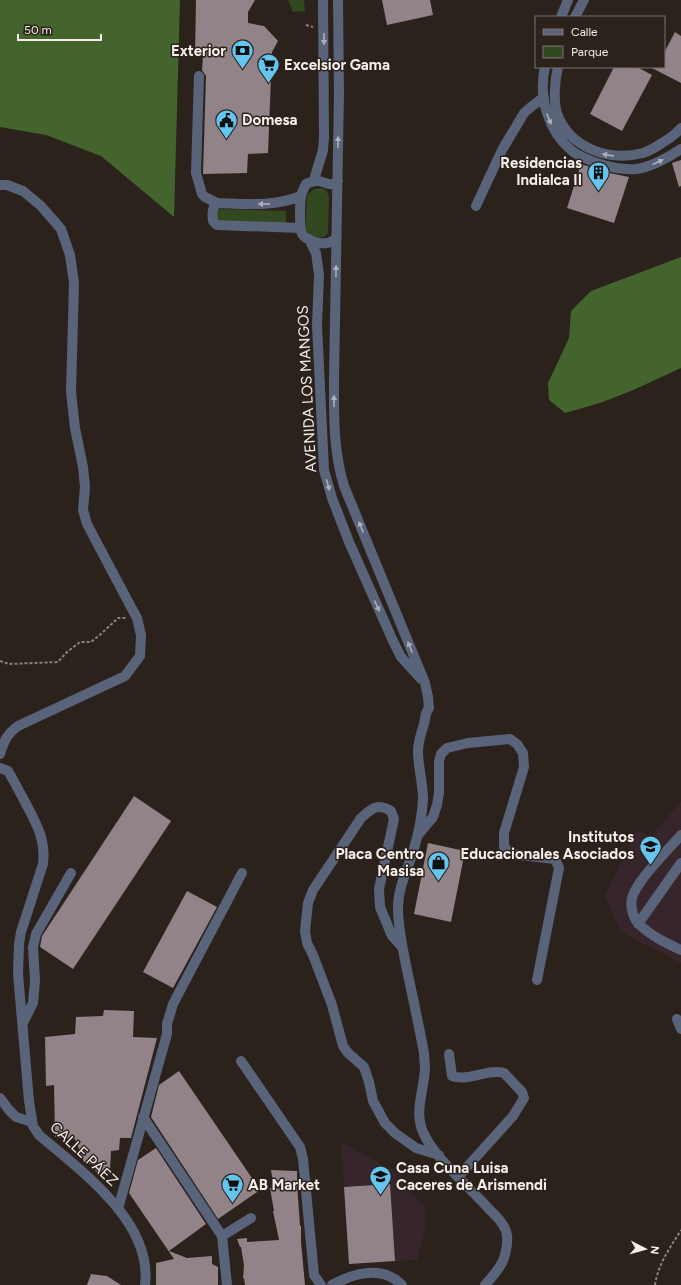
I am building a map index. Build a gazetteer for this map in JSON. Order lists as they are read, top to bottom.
{
  "streets": {
    "street": ["AVENIDA LOS MANGOS", "CALLE PÁEZ"]
  },
  "places": {
    "bank": ["Exterior"],
    "supermarket": ["Excelsior Gama", "AB Market"],
    "public building": ["Domesa"],
    "building": ["Residencias Indialca II"],
    "school or university": ["Institutos Educacionales Asociados", "Casa Cuna Luisa Caceres de Arismendi"],
    "shop": ["Placa Centro Masisa"]
  },
  "legend": ["Calle", "Parque"],
  "scale_bar": "50 m",
  "north": "right"
}
